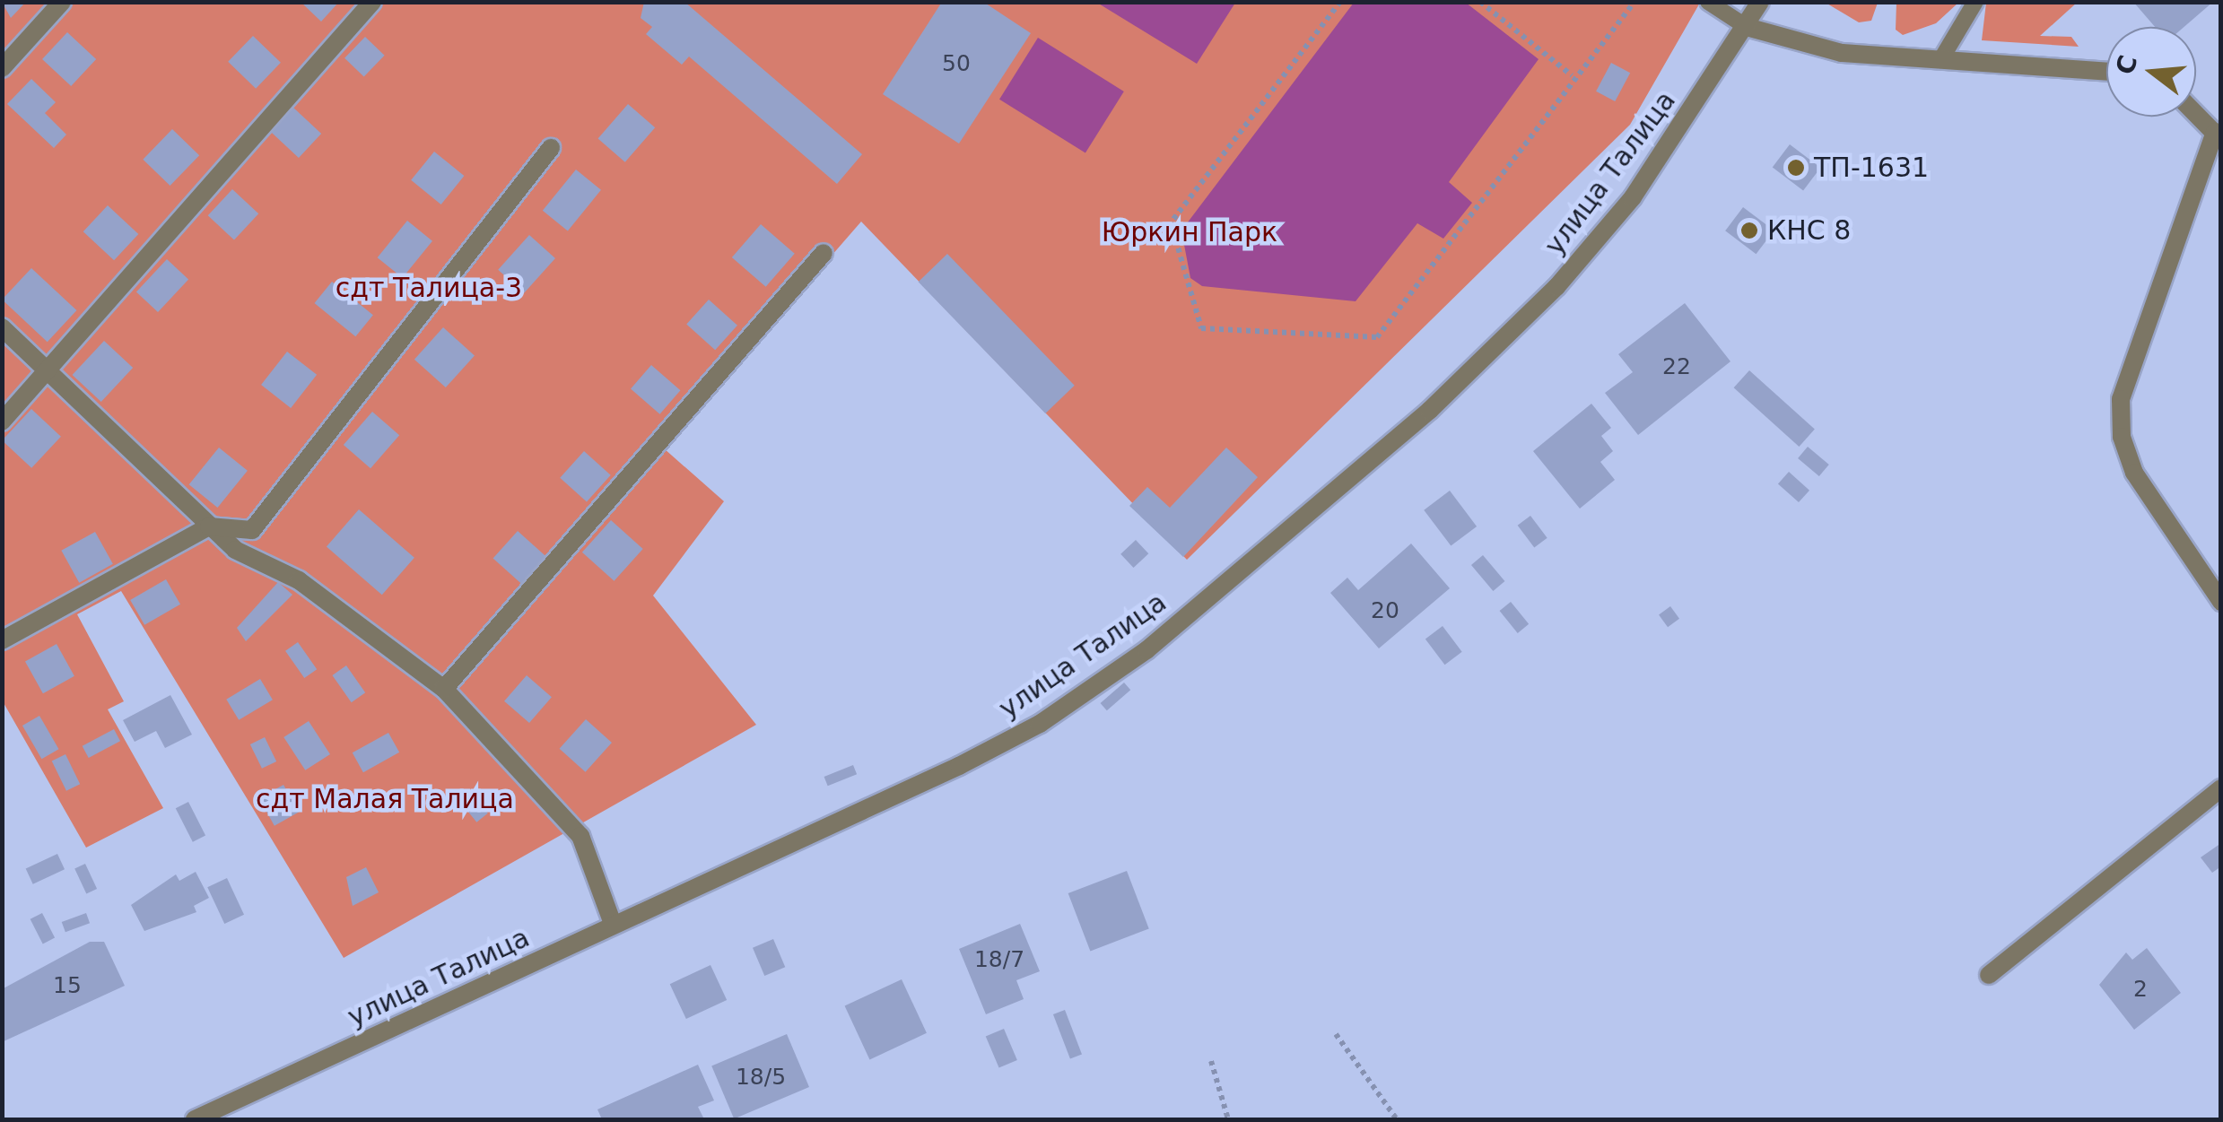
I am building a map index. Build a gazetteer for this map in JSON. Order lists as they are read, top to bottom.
{
  "streets": {
    "street": ["улица Талица"]
  },
  "parks": ["Юркин Парк", "сдт Талица-3", "сдт Малая Талица"],
  "places": ["ТП-1631", "КНС 8"],
  "house_numbers": [
    "50",
    "22",
    "20",
    "18/7",
    "15",
    "2",
    "18/5"
  ],
  "north": "left"
}
